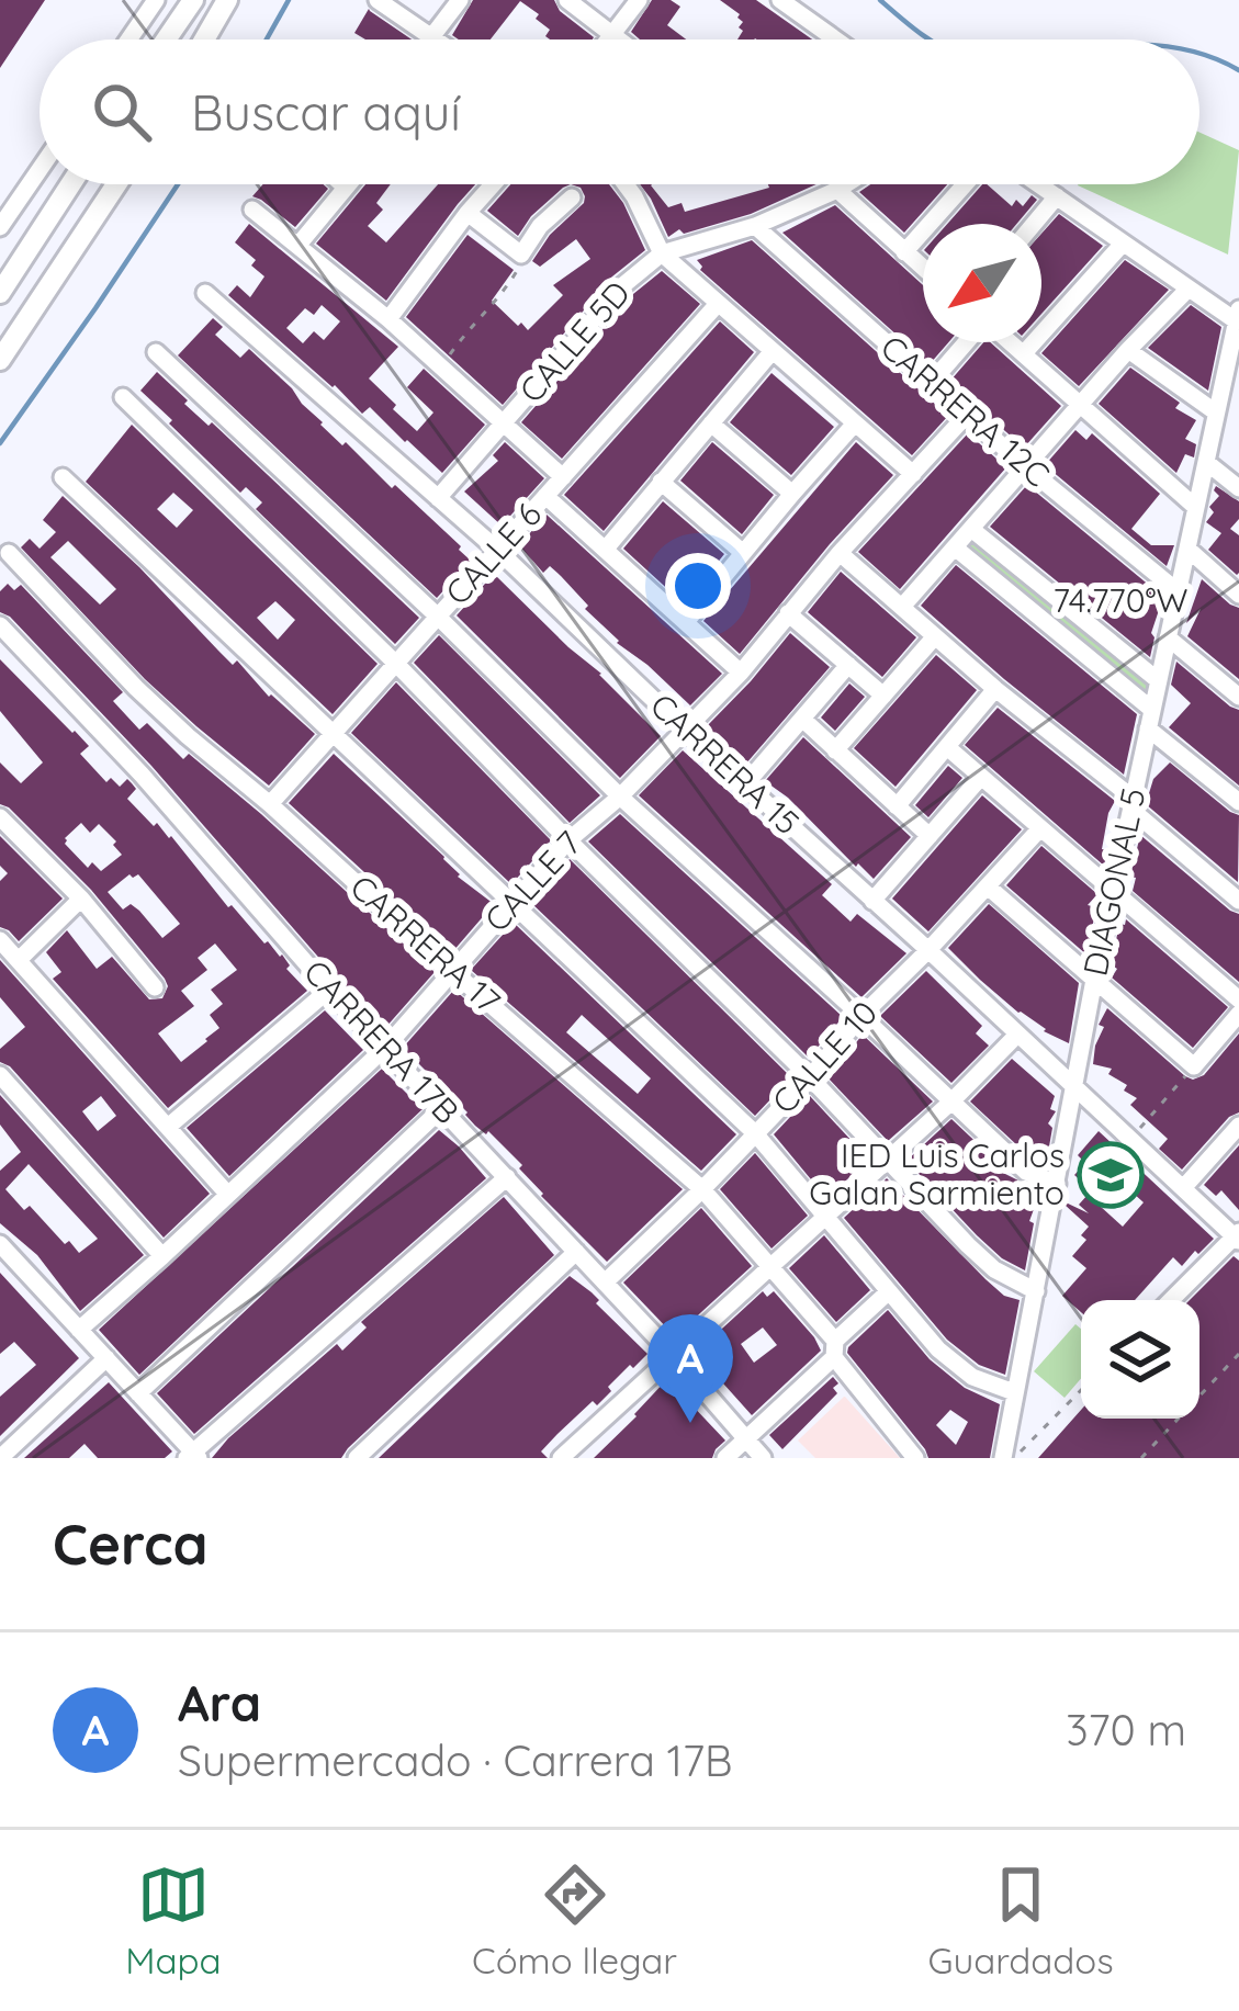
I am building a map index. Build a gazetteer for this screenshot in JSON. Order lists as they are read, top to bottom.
{
  "streets": {
    "street": [
      "CALLE 5D",
      "CARRERA 12C",
      "CALLE 6",
      "CARRERA 15",
      "CALLE 7",
      "DIAGONAL 5",
      "CARRERA 17",
      "CARRERA 17B",
      "CALLE 10"
    ]
  },
  "crossings": [
    ["CALLE 5D", "CARRERA 12C"],
    ["CALLE 5D", "CARRERA 15"],
    ["CARRERA 12C", "CALLE 7"],
    ["CARRERA 12C", "DIAGONAL 5"],
    ["CALLE 6", "CARRERA 15"],
    ["CALLE 6", "CARRERA 17"],
    ["CARRERA 15", "CALLE 7"],
    ["CARRERA 15", "DIAGONAL 5"],
    ["CARRERA 15", "CALLE 10"],
    ["CALLE 7", "CARRERA 17"],
    ["CALLE 7", "CARRERA 17B"],
    ["CARRERA 17", "CALLE 10"],
    ["CARRERA 17B", "CALLE 10"]
  ],
  "places": {
    "school or university": ["IED Luis Carlos Galan Sarmiento"]
  },
  "north": "bottom left",
  "page": {
    "search": "Buscar aquí",
    "pins": "A",
    "heading": "Cerca",
    "list": [
      {
        "mark": "A",
        "name": "Ara",
        "note": "Supermercado · Carrera 17B",
        "value": "370 m"
      }
    ],
    "nav": ["Mapa", "Cómo llegar", "Guardados"]
  },
  "coordinates": ["74.770°W"]
}
